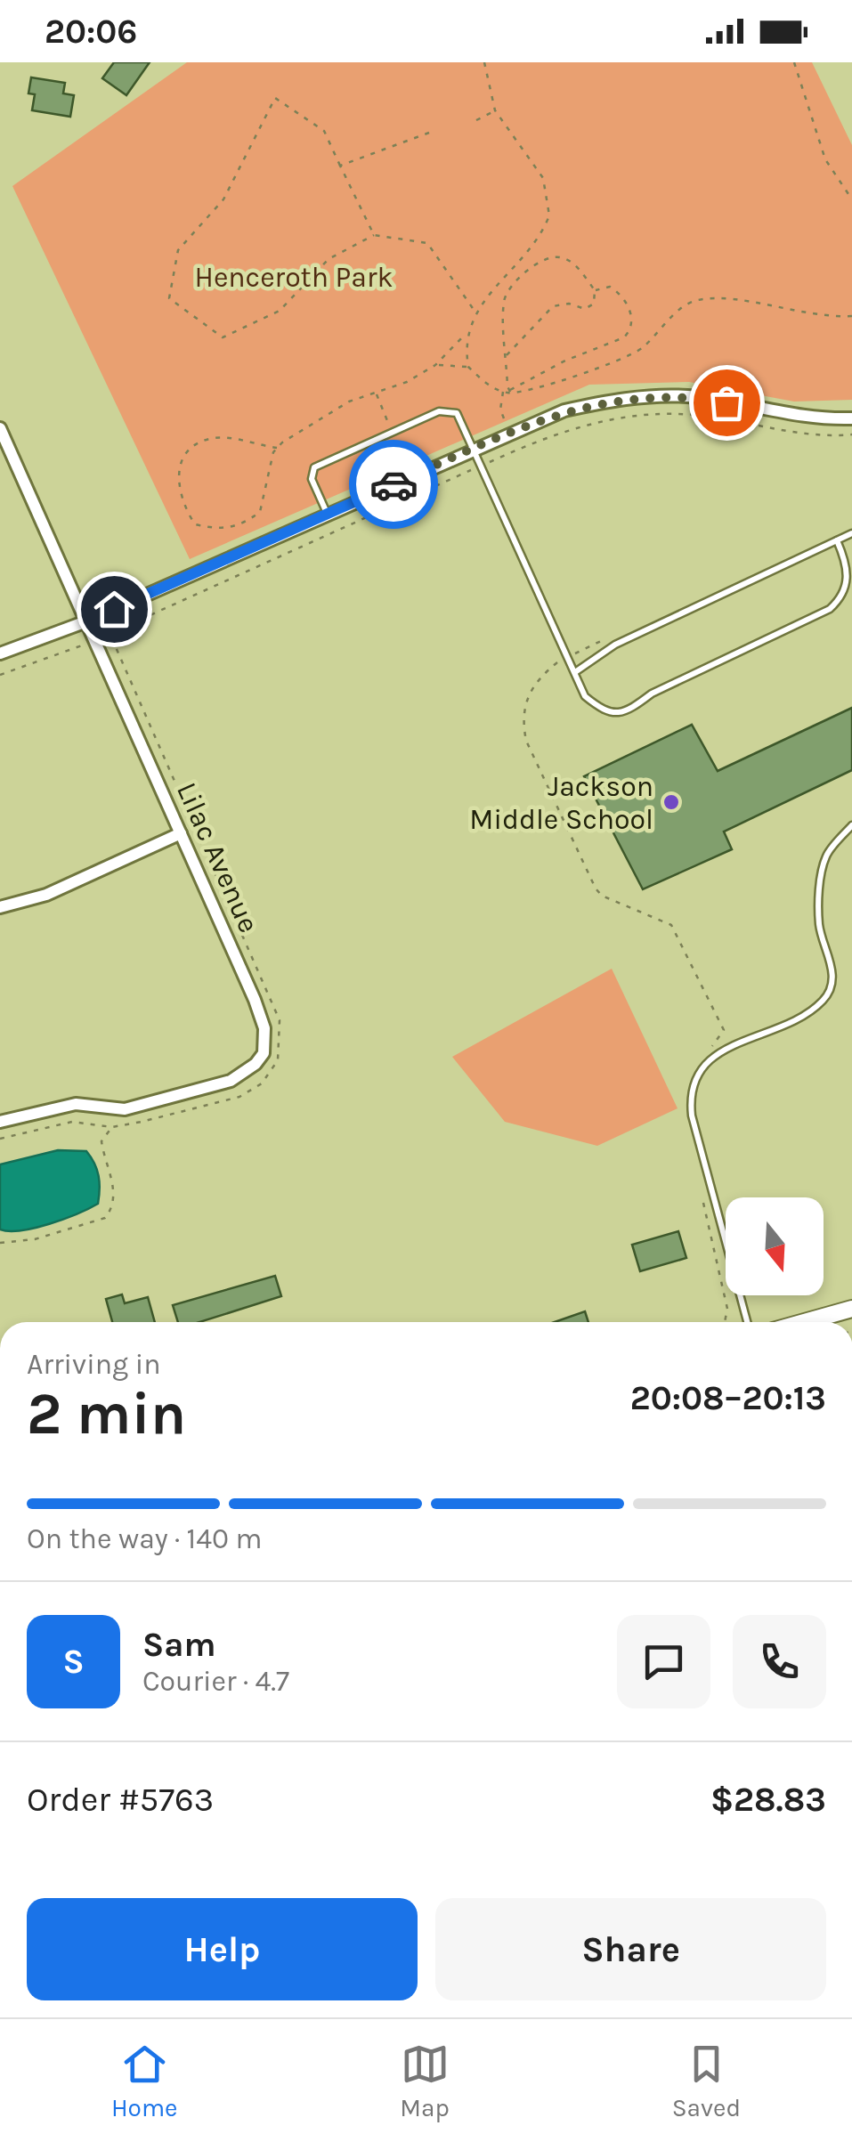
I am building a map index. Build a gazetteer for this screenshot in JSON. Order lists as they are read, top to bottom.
{
  "streets": {
    "street": ["Lilac Avenue"]
  },
  "parks": ["Henceroth Park"],
  "places": ["Jackson Middle School"],
  "north": "bottom",
  "page": {
    "status": "20:06",
    "heading": ["2 min", "Arriving in", "20:08–20:13"],
    "panel": [
      "Sam",
      "Courier · 4.7",
      "Order #5763",
      "$28.83"
    ],
    "bar": "On the way · 140 m",
    "round": "S",
    "buttons": ["Help", "Share"],
    "tabs": ["Home", "Map", "Saved"]
  }
}
